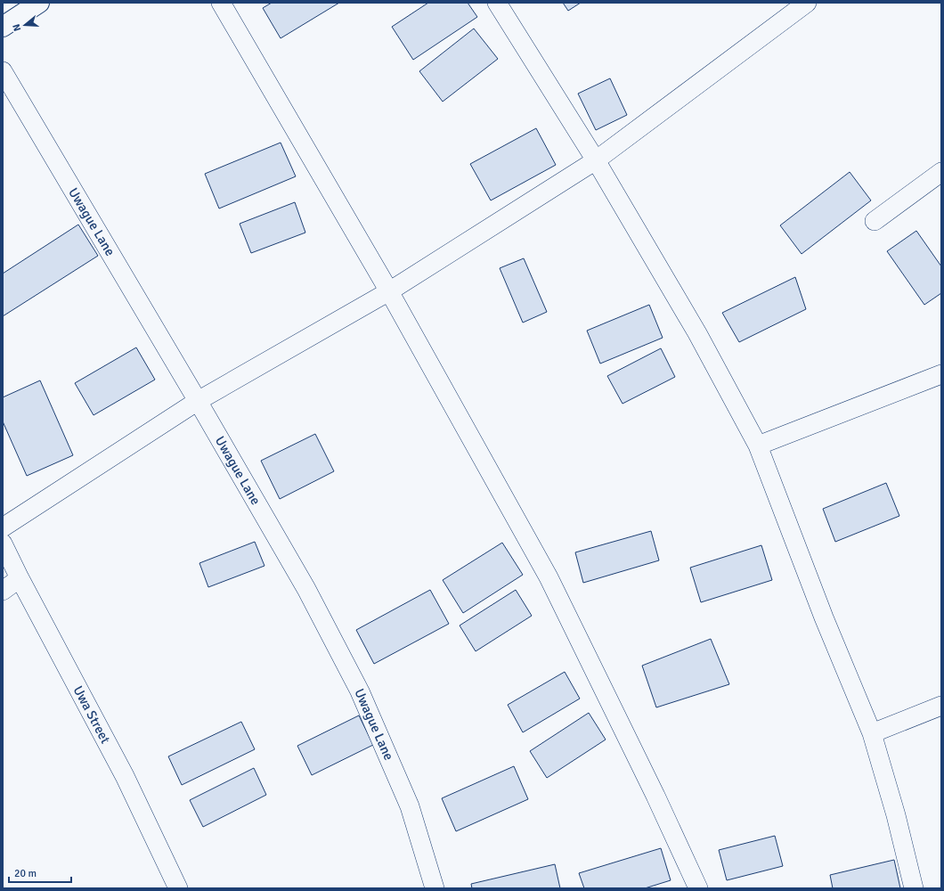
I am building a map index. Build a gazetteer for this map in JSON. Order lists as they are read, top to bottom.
{
  "streets": {
    "street": ["Uwague Lane", "Uwa Street"]
  },
  "scale_bar": "20 m",
  "north": "left"
}
